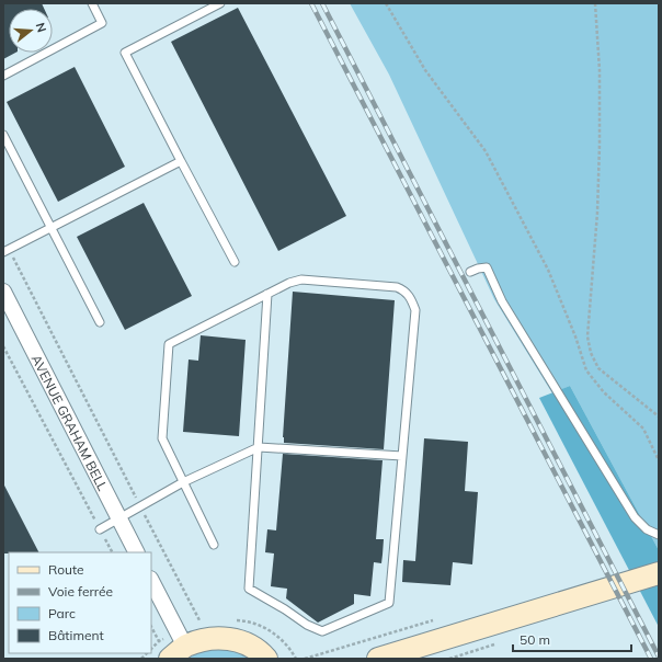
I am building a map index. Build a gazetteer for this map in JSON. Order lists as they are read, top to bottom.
{
  "streets": {
    "street": ["AVENUE GRAHAM BELL"]
  },
  "legend": [
    "Route",
    "Voie ferrée",
    "Parc",
    "Bâtiment"
  ],
  "scale_bar": "50 m",
  "north": "right"
}
